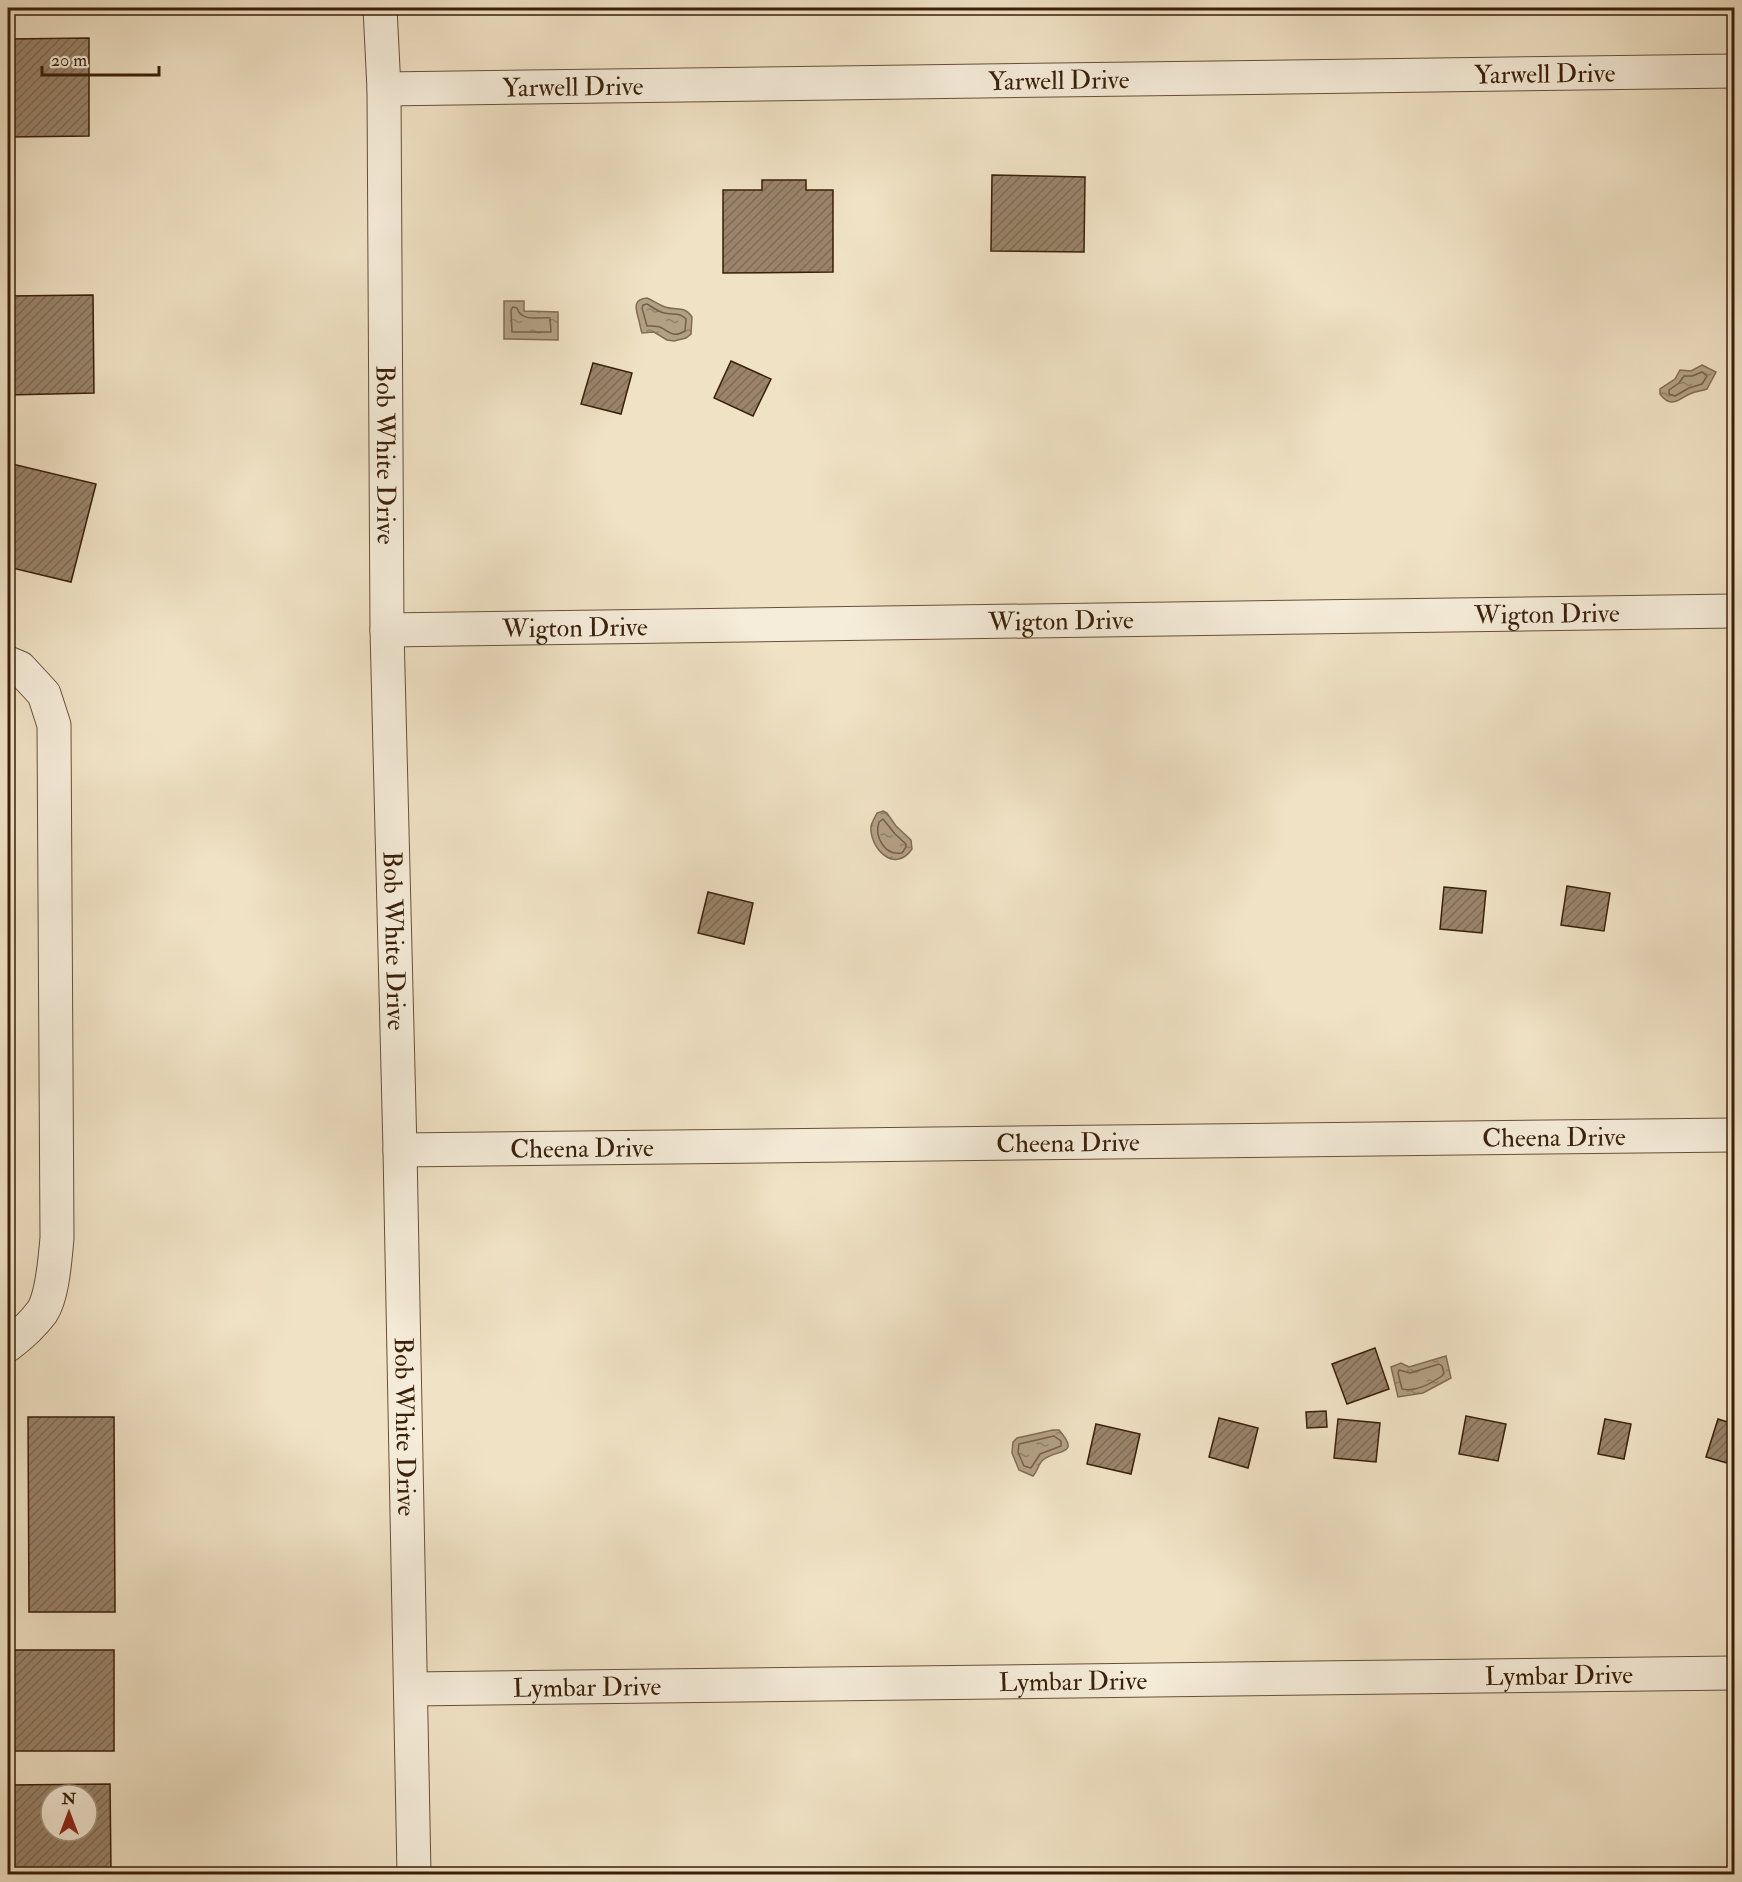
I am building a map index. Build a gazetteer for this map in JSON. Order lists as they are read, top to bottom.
{
  "streets": {
    "street": [
      "Yarwell Drive",
      "Bob White Drive",
      "Wigton Drive",
      "Cheena Drive",
      "Lymbar Drive"
    ]
  },
  "crossings": [
    ["Yarwell Drive", "Bob White Drive"],
    ["Bob White Drive", "Wigton Drive"],
    ["Bob White Drive", "Cheena Drive"],
    ["Bob White Drive", "Lymbar Drive"]
  ],
  "scale_bar": "20 m",
  "north": "top"
}
